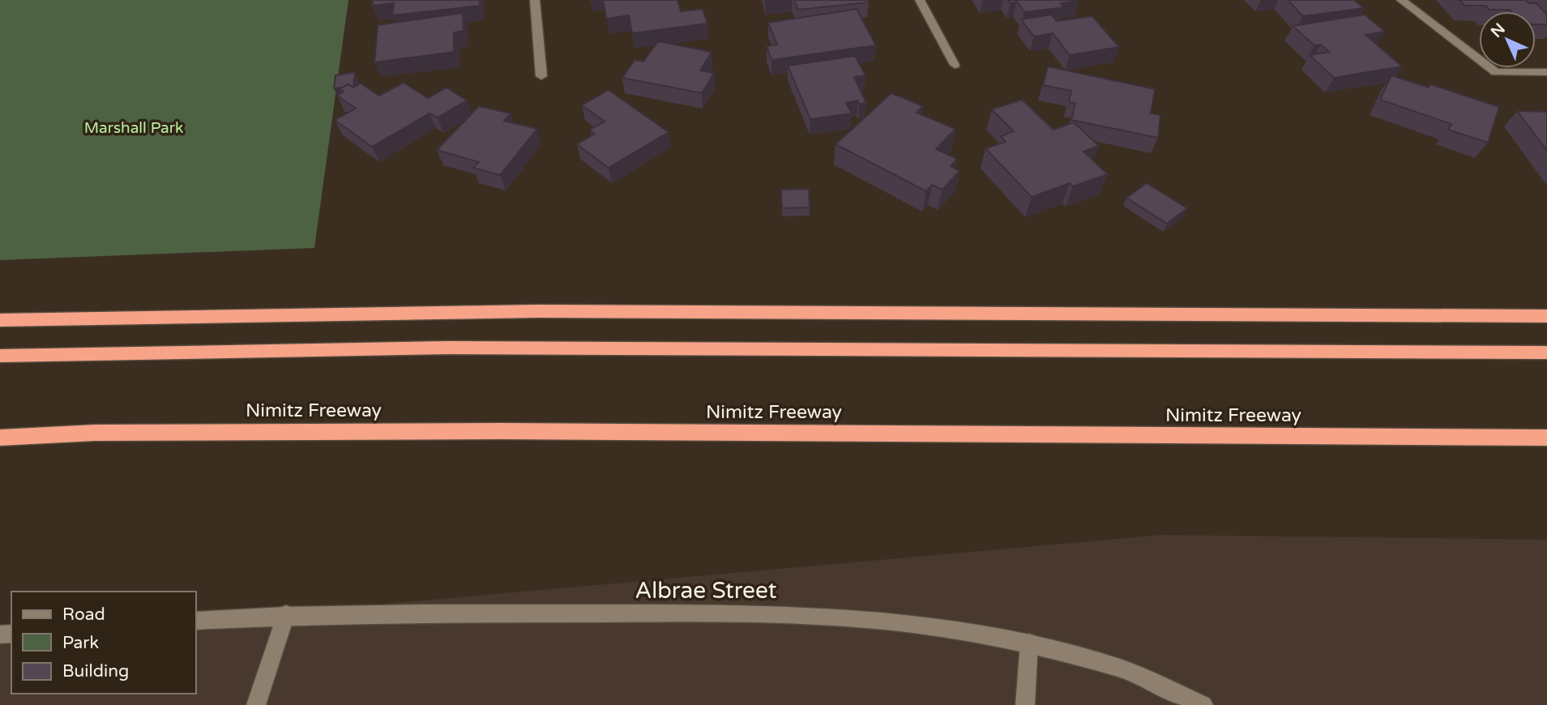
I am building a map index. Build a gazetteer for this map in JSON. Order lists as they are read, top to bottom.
{
  "streets": {
    "highway": ["Nimitz Freeway"],
    "street": ["Albrae Street"]
  },
  "parks": ["Marshall Park"],
  "legend": ["Road", "Park", "Building"],
  "north": "top left"
}
